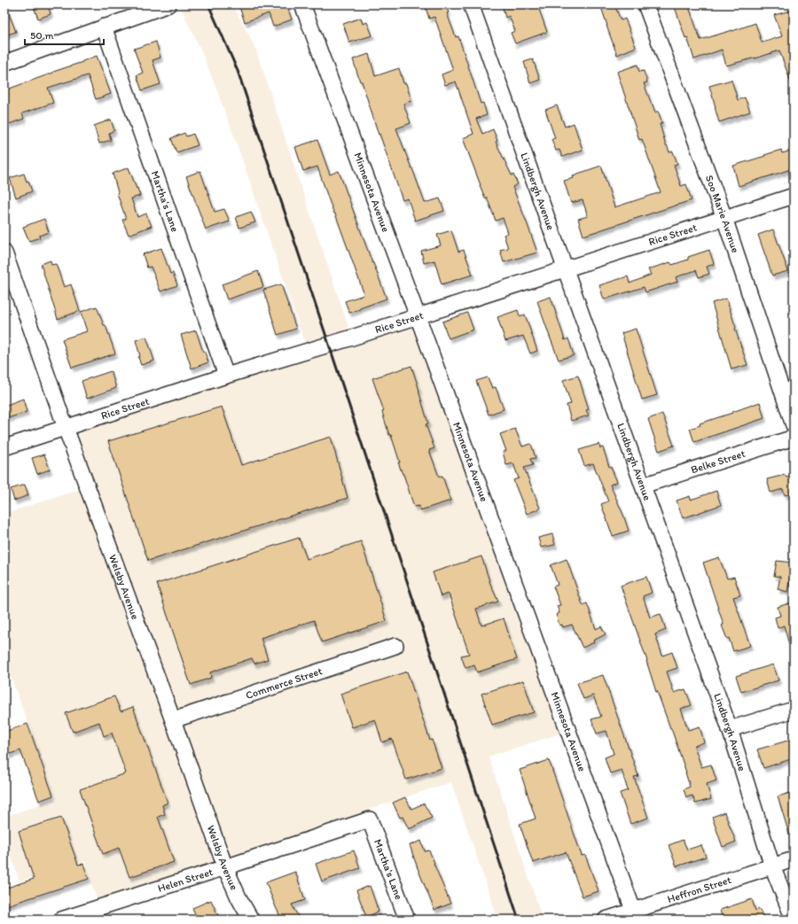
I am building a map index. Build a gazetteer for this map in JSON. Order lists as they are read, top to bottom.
{
  "streets": {
    "street": [
      "Lindbergh Avenue",
      "Minnesota Avenue",
      "Martha's Lane",
      "Soo Marie Avenue",
      "Rice Street",
      "Belke Street",
      "Welsby Avenue",
      "Commerce Street",
      "Helen Street",
      "Heffron Street"
    ]
  },
  "crossings": [
    ["Lindbergh Avenue", "Rice Street"],
    ["Lindbergh Avenue", "Belke Street"],
    ["Lindbergh Avenue", "Heffron Street"],
    ["Minnesota Avenue", "Rice Street"],
    ["Minnesota Avenue", "Heffron Street"],
    ["Martha's Lane", "Rice Street"],
    ["Martha's Lane", "Helen Street"],
    ["Soo Marie Avenue", "Rice Street"],
    ["Rice Street", "Welsby Avenue"],
    ["Welsby Avenue", "Commerce Street"],
    ["Welsby Avenue", "Helen Street"]
  ],
  "scale_bar": "50 m"
}
